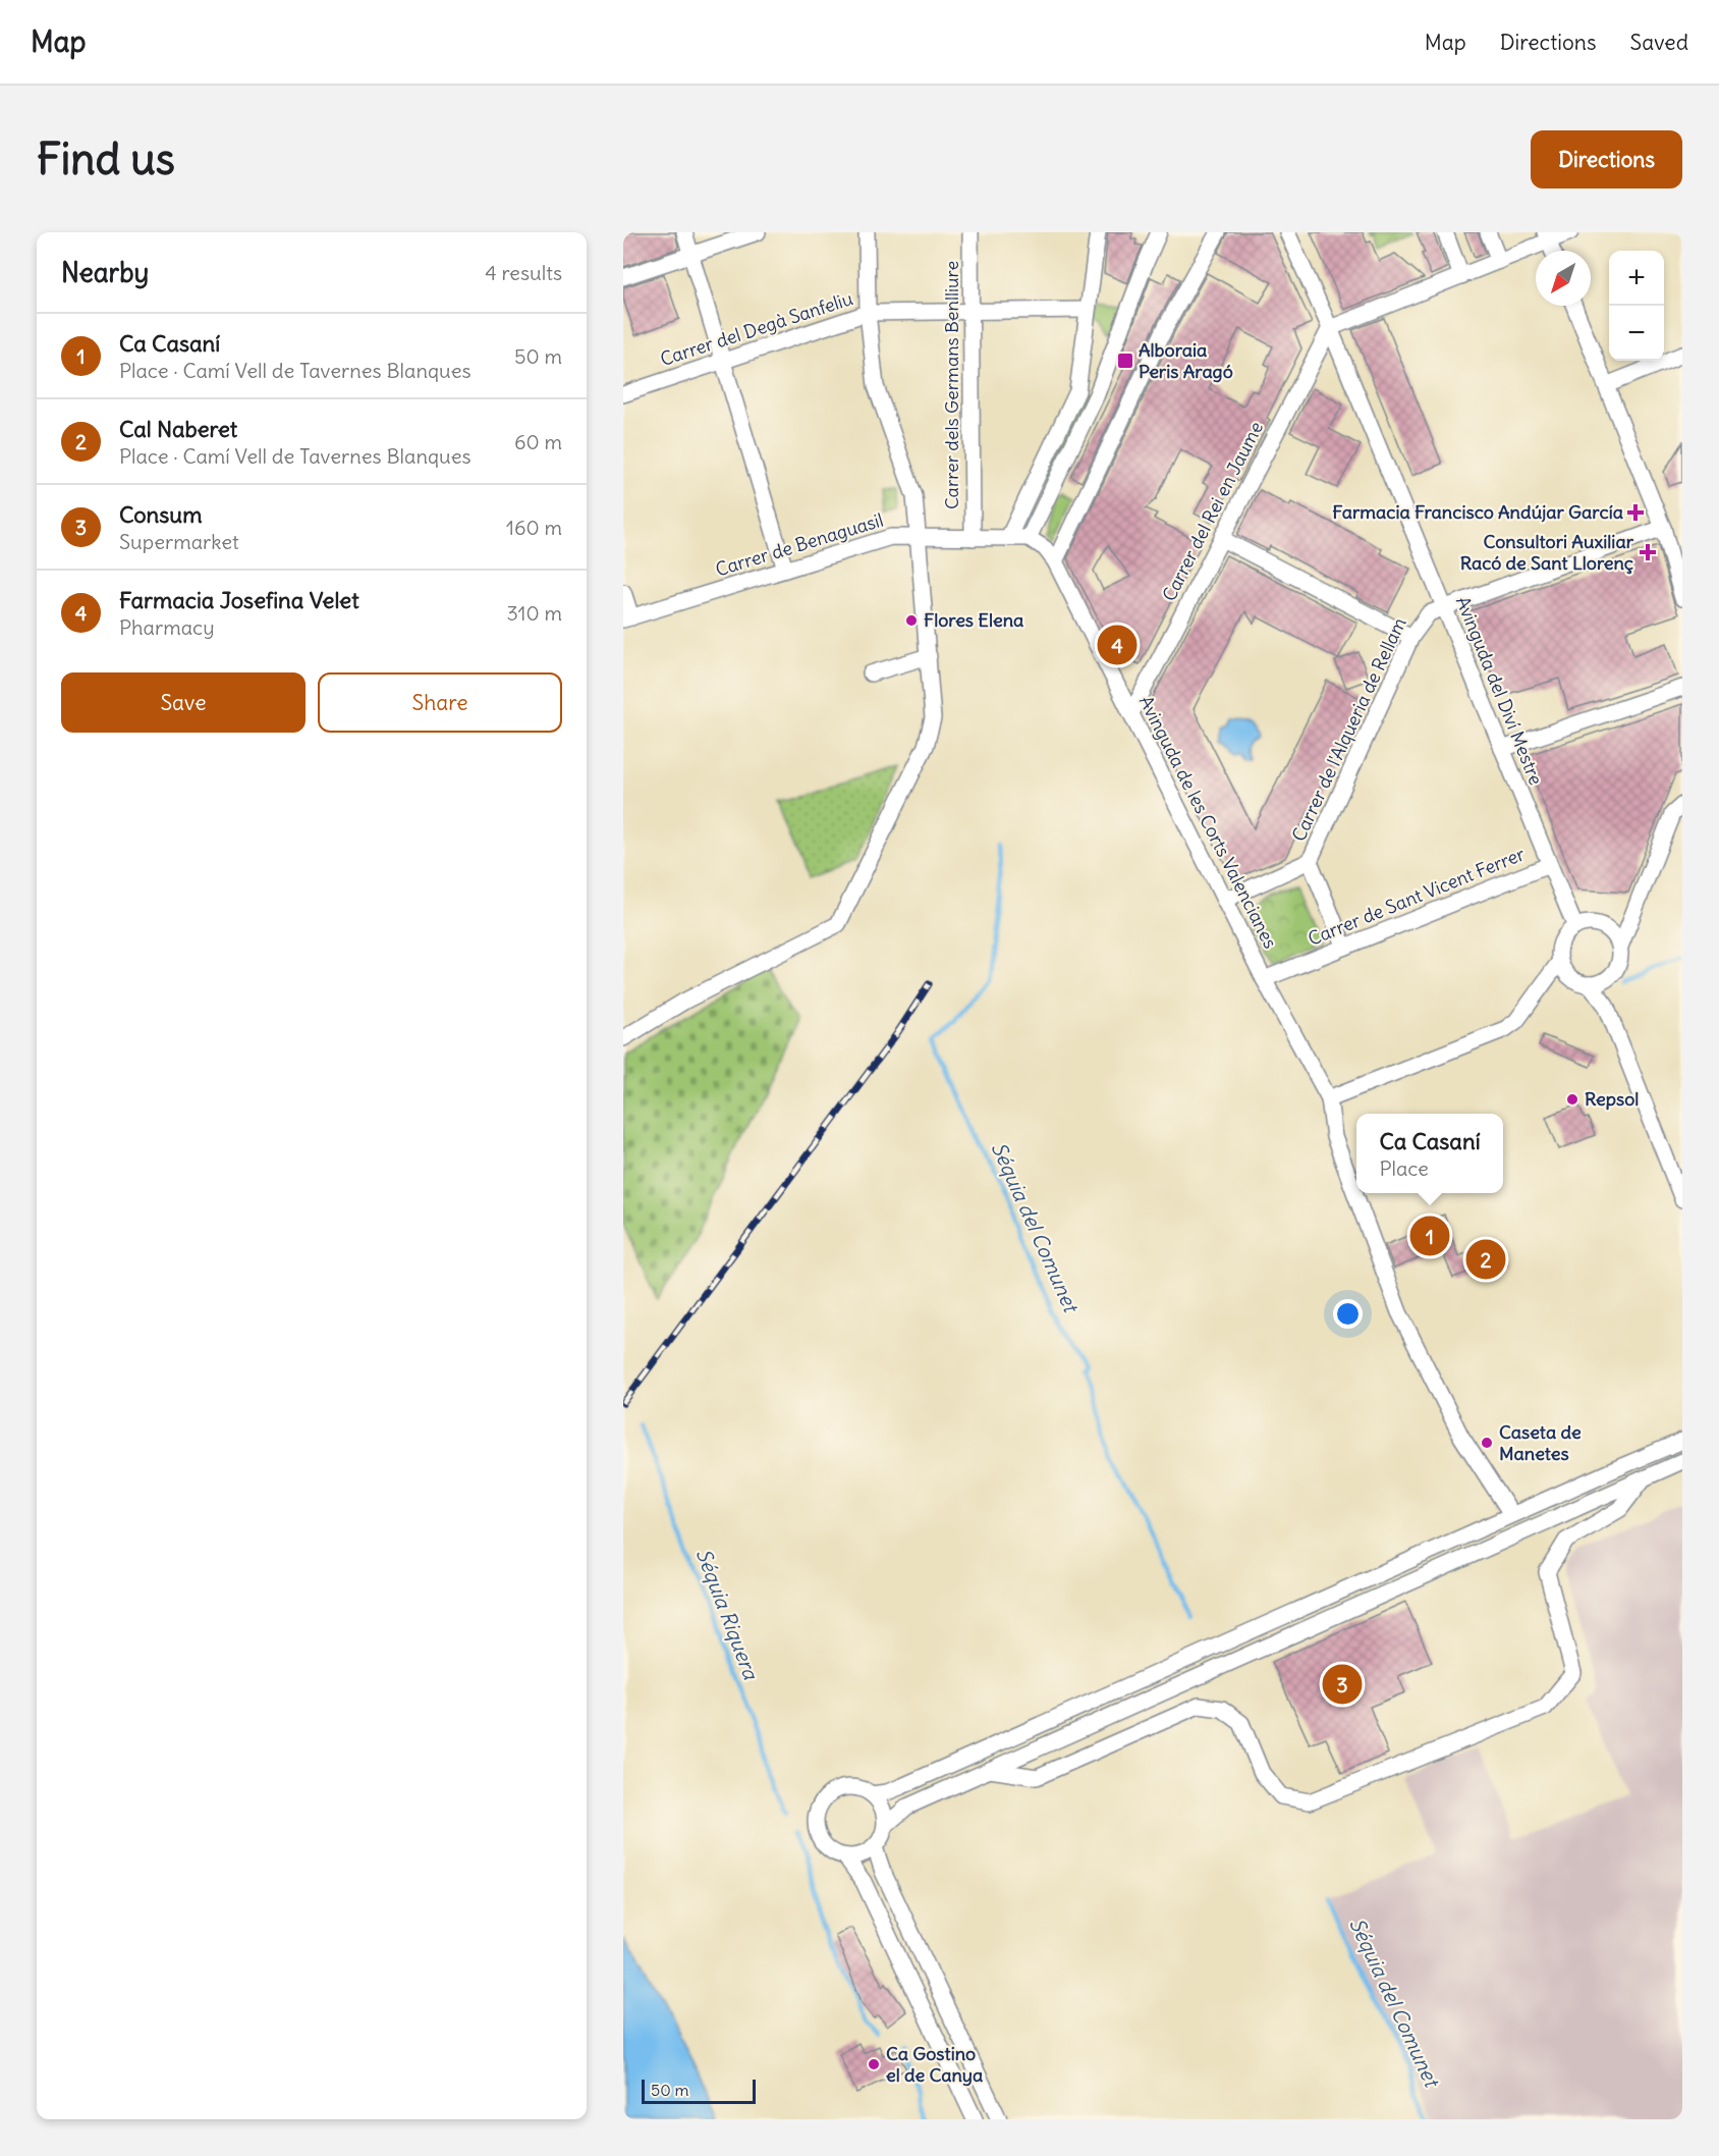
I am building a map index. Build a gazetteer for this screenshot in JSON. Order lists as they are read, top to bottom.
{
  "streets": {
    "street": [
      "Carrer del Degà Sanfeliu",
      "Carrer dels Germans Benlliure",
      "Carrer del Rei en Jaume",
      "Carrer de Benaguasil",
      "Avinguda del Diví Mestre",
      "Carrer de l'Alqueria de Rellam",
      "Avinguda de les Corts Valencianes",
      "Carrer de Sant Vicent Ferrer"
    ]
  },
  "crossings": [
    ["Carrer del Degà Sanfeliu", "Carrer dels Germans Benlliure"],
    ["Carrer dels Germans Benlliure", "Carrer de Benaguasil"],
    ["Carrer del Rei en Jaume", "Avinguda del Diví Mestre"],
    ["Carrer del Rei en Jaume", "Avinguda de les Corts Valencianes"],
    ["Avinguda del Diví Mestre", "Carrer de l'Alqueria de Rellam"],
    ["Avinguda del Diví Mestre", "Carrer de Sant Vicent Ferrer"],
    ["Carrer de l'Alqueria de Rellam", "Avinguda de les Corts Valencianes"],
    ["Avinguda de les Corts Valencianes", "Carrer de Sant Vicent Ferrer"]
  ],
  "water": ["Séquia del Comunet", "Séquia Riquera"],
  "places": {
    "transit": ["Alboraia Peris Aragó"],
    "health": ["Farmacia Francisco Andújar García", "Consultori Auxiliar Racó de Sant Llorenç"],
    "other": [
      "Flores Elena",
      "Repsol",
      "Caseta de Manetes",
      "Ca Gostino el de Canya"
    ]
  },
  "scale_bar": "50 m",
  "north": "bottom left",
  "page": {
    "header": "Map",
    "nav": ["Map", "Directions", "Saved"],
    "buttons": [
      "Directions",
      ["Save", "Share"]
    ],
    "title": "Find us",
    "heading": ["Nearby", "4 results"],
    "map_buttons": ["+", "−"],
    "list": [
      {
        "mark": "1",
        "name": "Ca Casaní",
        "note": "Place · Camí Vell de Tavernes Blanques",
        "value": "50 m"
      },
      {
        "mark": "2",
        "name": "Cal Naberet",
        "note": "Place · Camí Vell de Tavernes Blanques",
        "value": "60 m"
      },
      {
        "mark": "3",
        "name": "Consum",
        "note": "Supermarket",
        "value": "160 m"
      },
      {
        "mark": "4",
        "name": "Farmacia Josefina Velet",
        "note": "Pharmacy",
        "value": "310 m"
      }
    ],
    "pins": [
      "4",
      "1",
      "2",
      "3"
    ],
    "popup": ["Ca Casaní", "Place"],
    "scale": "50 m"
  }
}
